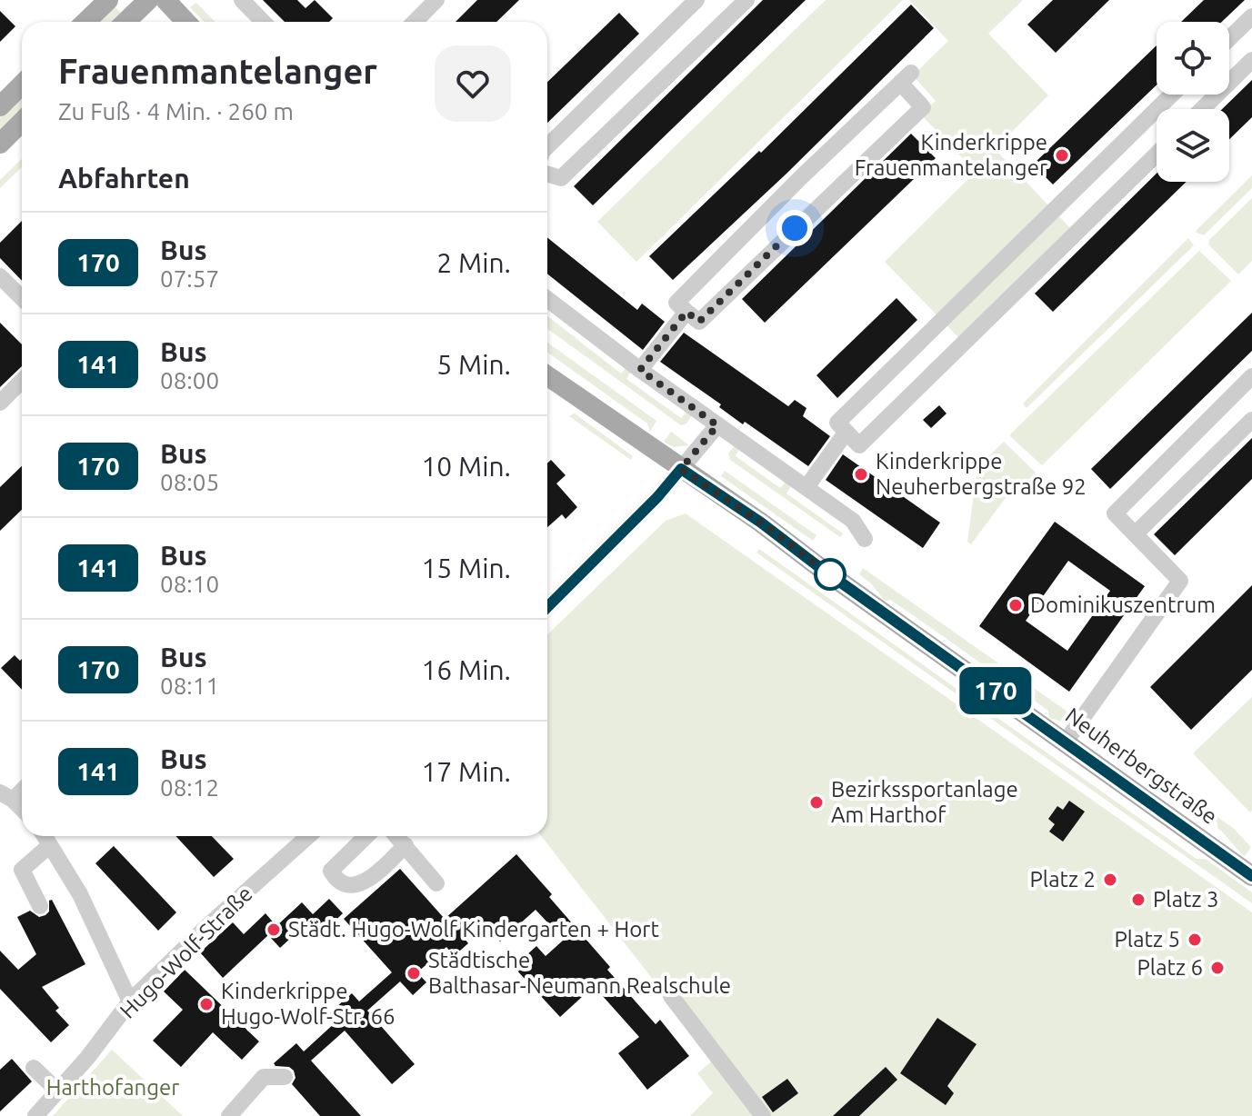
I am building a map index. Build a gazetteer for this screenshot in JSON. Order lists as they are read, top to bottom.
{
  "streets": {
    "main road": ["Neuherbergstraße"],
    "street": ["Hugo-Wolf-Straße"]
  },
  "parks": ["Harthofanger"],
  "places": [
    "Kinderkrippe Frauenmantelanger",
    "Kinderkrippe Neuherbergstraße 92",
    "Dominikuszentrum",
    "Bezirkssportanlage Am Harthof",
    "Platz 2",
    "Platz 3",
    "Städt. Hugo-Wolf Kindergarten + Hort",
    "Platz 5",
    "Platz 6",
    "Städtische Balthasar-Neumann Realschule",
    "Kinderkrippe Hugo-Wolf-Str. 66"
  ],
  "lines": ["bus line 170"],
  "page": {
    "on_map": "170",
    "heading": [
      ["Frauenmantelanger", "Zu Fuß · 4 Min. · 260 m"],
      "Abfahrten"
    ],
    "list": [
      {
        "mark": "170",
        "name": "Bus",
        "note": "07:57",
        "value": "2 Min."
      },
      {
        "mark": "141",
        "name": "Bus",
        "note": "08:00",
        "value": "5 Min."
      },
      {
        "mark": "170",
        "name": "Bus",
        "note": "08:05",
        "value": "10 Min."
      },
      {
        "mark": "141",
        "name": "Bus",
        "note": "08:10",
        "value": "15 Min."
      },
      {
        "mark": "170",
        "name": "Bus",
        "note": "08:11",
        "value": "16 Min."
      },
      {
        "mark": "141",
        "name": "Bus",
        "note": "08:12",
        "value": "17 Min."
      }
    ]
  }
}
